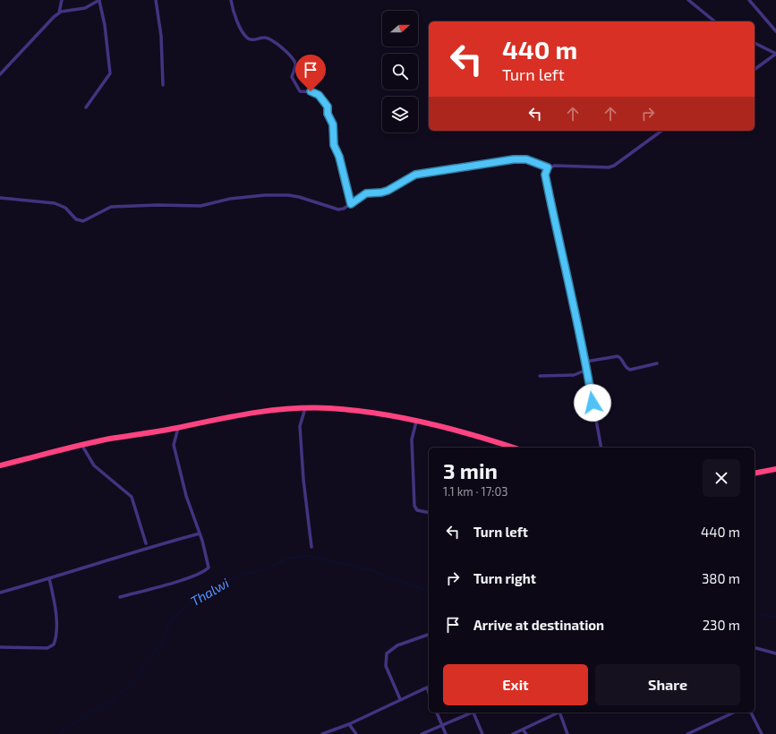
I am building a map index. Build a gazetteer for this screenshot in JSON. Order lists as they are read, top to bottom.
{
  "water": ["Thalwi"],
  "north": "right",
  "page": {
    "turn": ["440 m", "Turn left"],
    "heading": ["3 min", "1.1 km · 17:03"],
    "list": [
      {
        "name": "Turn left",
        "value": "440 m"
      },
      {
        "name": "Turn right",
        "value": "380 m"
      },
      {
        "name": "Arrive at destination",
        "value": "230 m"
      }
    ],
    "buttons": ["Exit", "Share"]
  }
}
